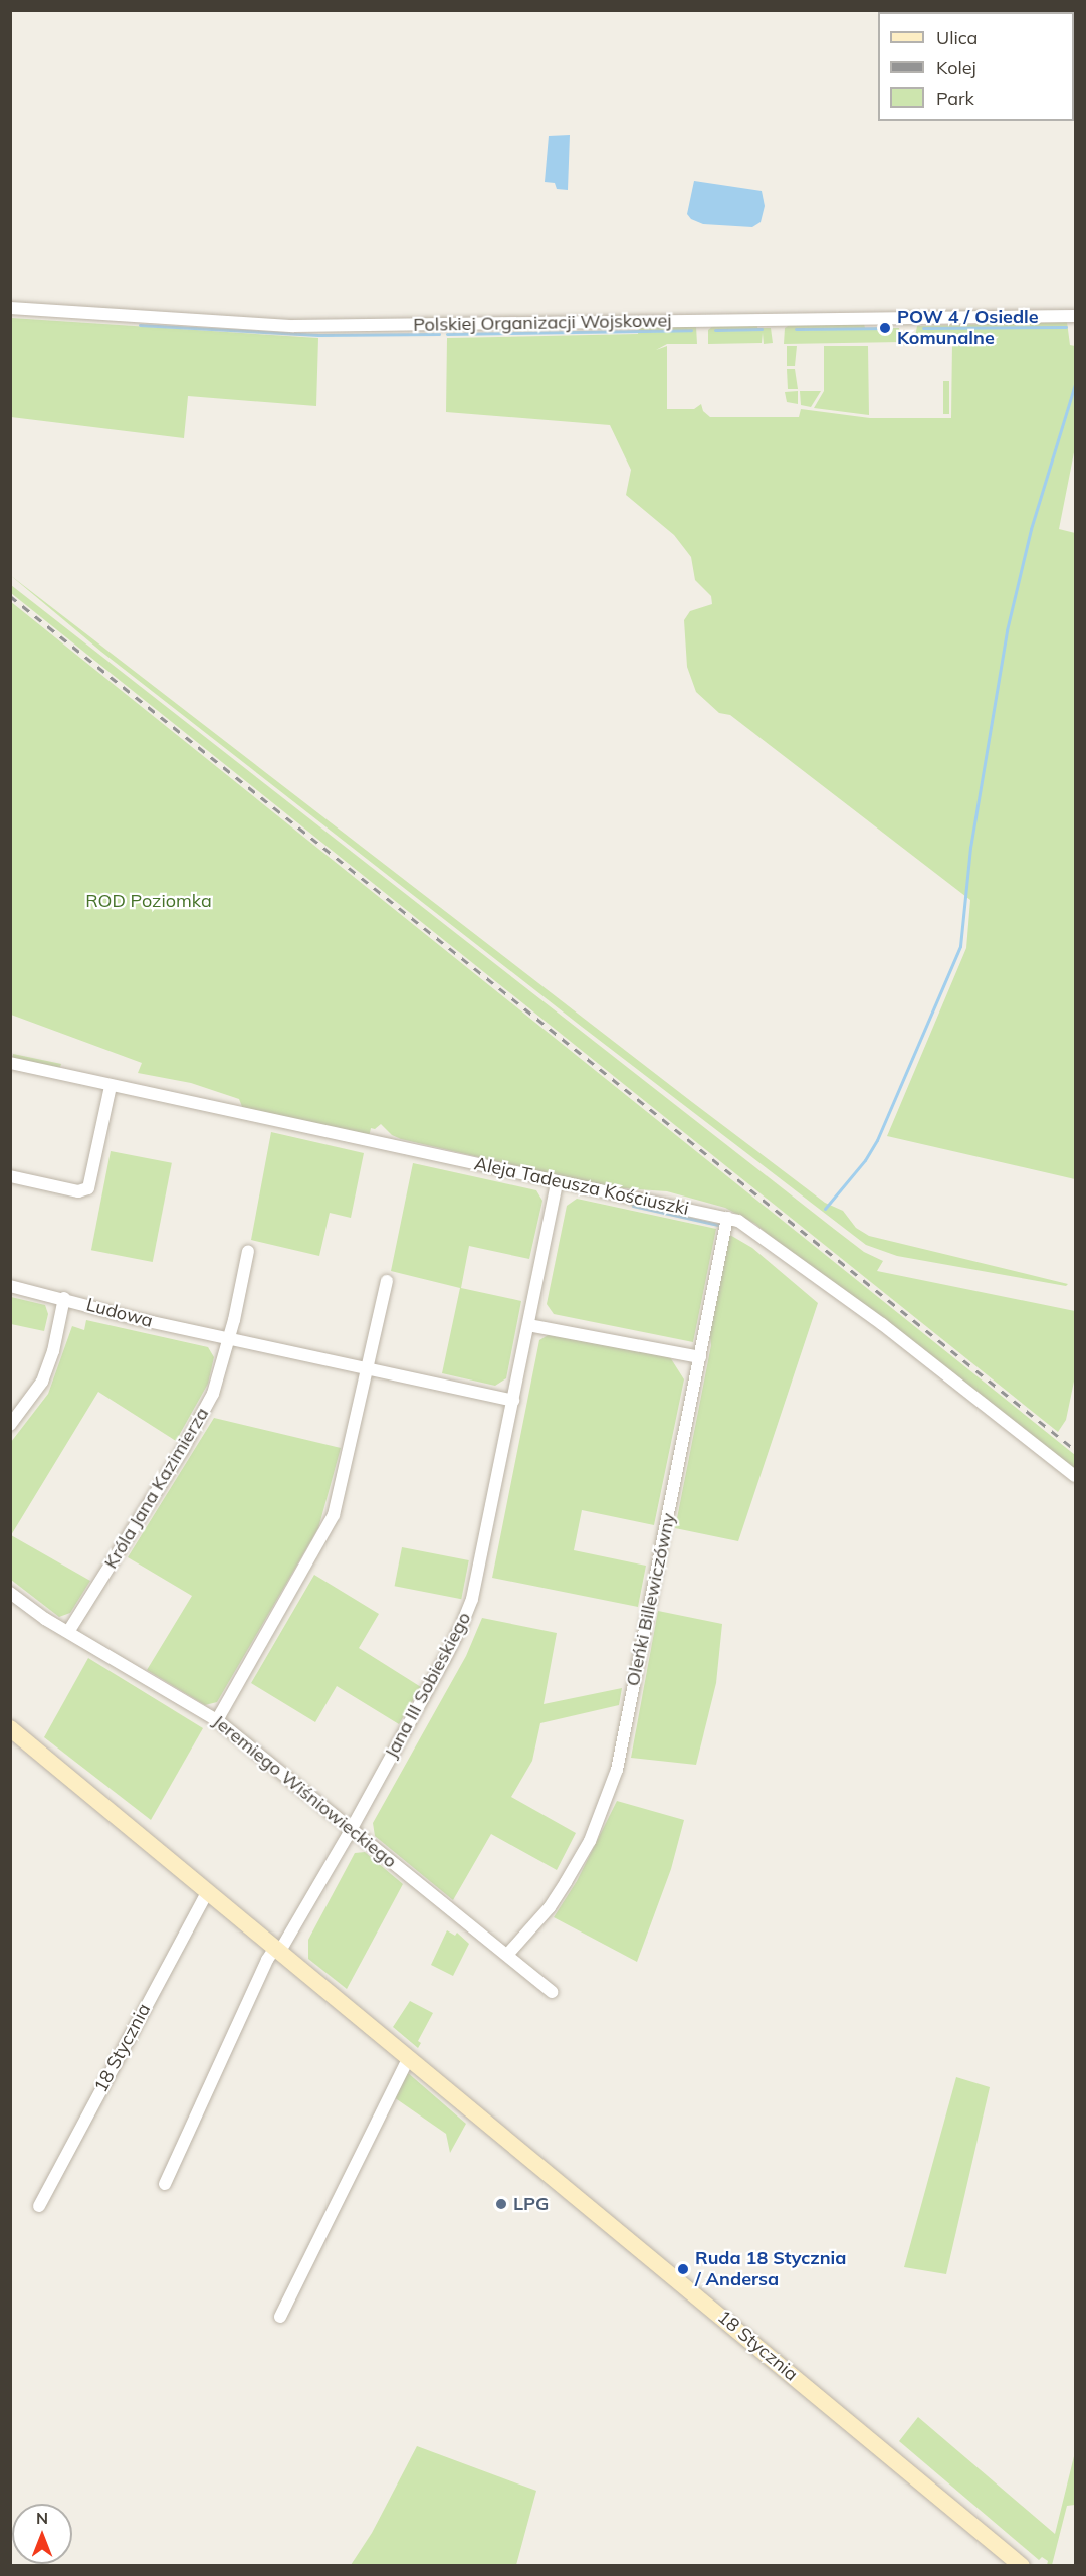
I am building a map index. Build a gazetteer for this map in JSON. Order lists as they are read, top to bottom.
{
  "streets": {
    "main road": ["18 Stycznia"],
    "street": [
      "Polskiej Organizacji Wojskowej",
      "Aleja Tadeusza Kościuszki",
      "Ludowa",
      "Króla Jana Kazimierza",
      "Oleńki Billewiczówny",
      "Jana III Sobieskiego",
      "Jeremiego Wiśniowieckiego"
    ]
  },
  "crossings": [
    ["Aleja Tadeusza Kościuszki", "Oleńki Billewiczówny"],
    ["Aleja Tadeusza Kościuszki", "Jana III Sobieskiego"],
    ["Ludowa", "Króla Jana Kazimierza"],
    ["Ludowa", "Jana III Sobieskiego"],
    ["Króla Jana Kazimierza", "Jeremiego Wiśniowieckiego"],
    ["Oleńki Billewiczówny", "Jeremiego Wiśniowieckiego"],
    ["Jana III Sobieskiego", "Jeremiego Wiśniowieckiego"],
    ["Jana III Sobieskiego", "18 Stycznia"]
  ],
  "parks": ["ROD Poziomka"],
  "places": ["POW 4 / Osiedle Komunalne", "LPG", "Ruda 18 Stycznia / Andersa"],
  "legend": ["Ulica", "Kolej", "Park"],
  "north": "top"
}
